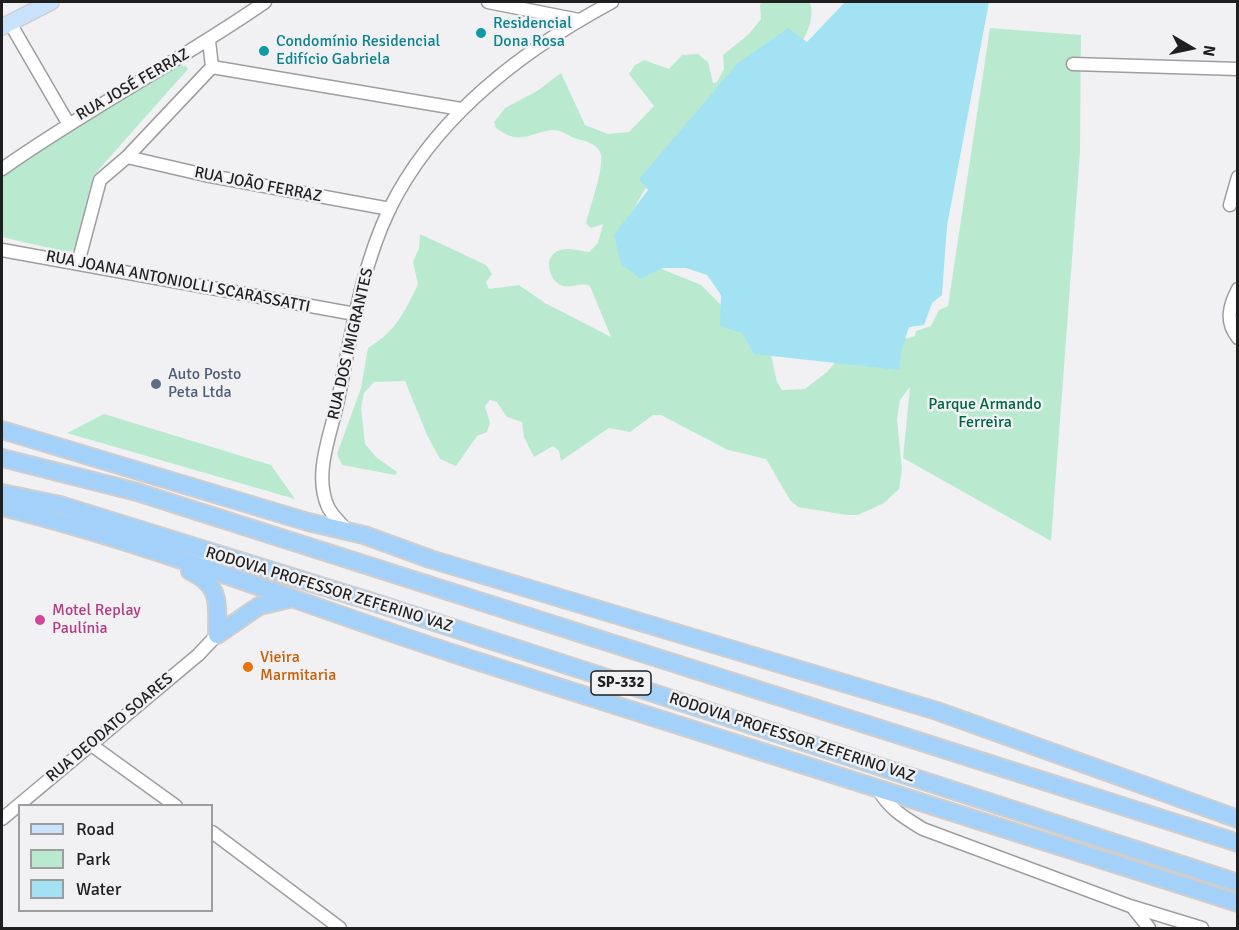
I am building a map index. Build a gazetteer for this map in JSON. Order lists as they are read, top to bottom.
{
  "streets": {
    "highway": ["RODOVIA PROFESSOR ZEFERINO VAZ", "SP-332"],
    "street": [
      "RUA JOSÉ FERRAZ",
      "RUA JOÃO FERRAZ",
      "RUA JOANA ANTONIOLLI SCARASSATTI",
      "RUA DOS IMIGRANTES",
      "RUA DEODATO SOARES"
    ]
  },
  "crossings": [
    ["RUA JOÃO FERRAZ", "RUA DOS IMIGRANTES"],
    ["RUA JOANA ANTONIOLLI SCARASSATTI", "RUA DOS IMIGRANTES"]
  ],
  "parks": ["Parque Armando Ferreira"],
  "places": [
    "Residencial Dona Rosa",
    "Condomínio Residencial Edifício Gabriela",
    "Auto Posto Peta Ltda",
    "Motel Replay Paulínia",
    "Vieira Marmitaria"
  ],
  "legend": ["Road", "Park", "Water"],
  "north": "right"
}
